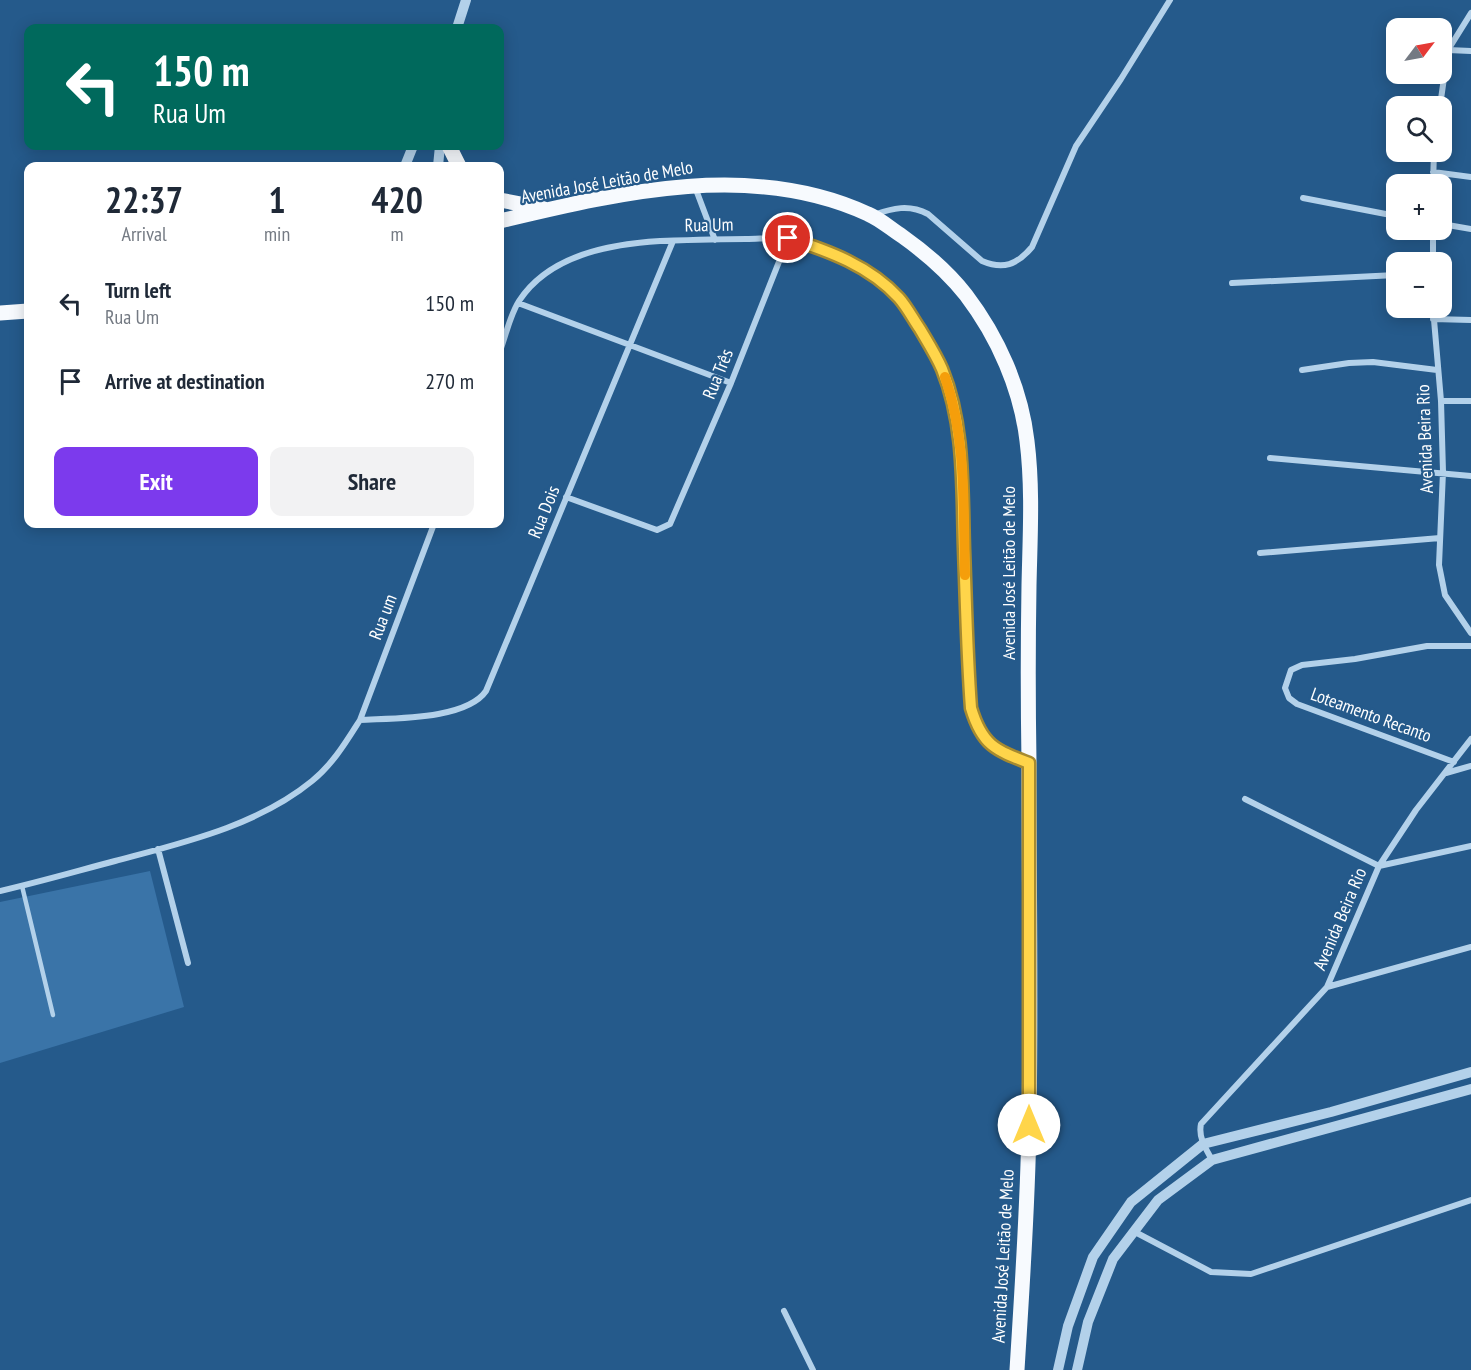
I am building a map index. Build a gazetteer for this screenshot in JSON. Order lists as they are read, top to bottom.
{
  "streets": {
    "main road": ["Avenida José Leitão de Melo"],
    "street": [
      "Rua Um",
      "Rua Três",
      "Avenida Beira Rio",
      "Rua Dois",
      "Rua um",
      "Loteamento Recanto"
    ]
  },
  "crossings": [
    ["Avenida José Leitão de Melo", "Rua Um"],
    ["Rua Um", "Rua Três"],
    ["Rua Um", "Rua Dois"],
    ["Rua Três", "Rua Dois"],
    ["Avenida Beira Rio", "Loteamento Recanto"],
    ["Rua Dois", "Rua um"]
  ],
  "north": "top right",
  "page": {
    "map_buttons": ["+", "−"],
    "turn": ["150 m", "Rua Um"],
    "eta": [
      "22:37",
      "Arrival",
      "1",
      "min",
      "420",
      "m"
    ],
    "list": [
      {
        "name": "Turn left",
        "note": "Rua Um",
        "value": "150 m"
      },
      {
        "name": "Arrive at destination",
        "value": "270 m"
      }
    ],
    "buttons": ["Exit", "Share"]
  }
}
